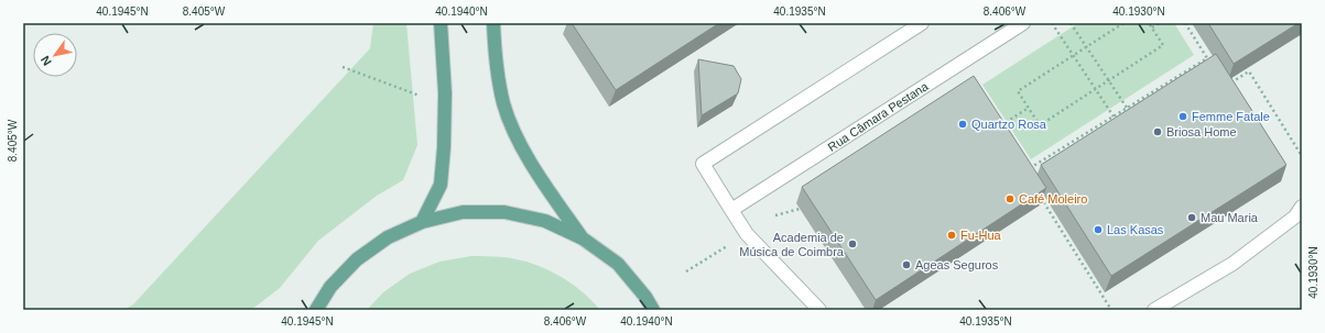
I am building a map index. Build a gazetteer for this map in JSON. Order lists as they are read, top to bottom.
{
  "streets": {
    "street": ["Rua Câmara Pestana"]
  },
  "places": [
    "Femme Fatale",
    "Quartzo Rosa",
    "Briosa Home",
    "Café Moleiro",
    "Mau Maria",
    "Las Kasas",
    "Fu-Hua",
    "Academia de Música de Coimbra",
    "Ageas Seguros"
  ],
  "north": "bottom left",
  "coordinates": [
    "40.1945°N",
    "8.405°W",
    "40.1940°N",
    "40.1935°N",
    "8.406°W",
    "40.1930°N"
  ]
}
